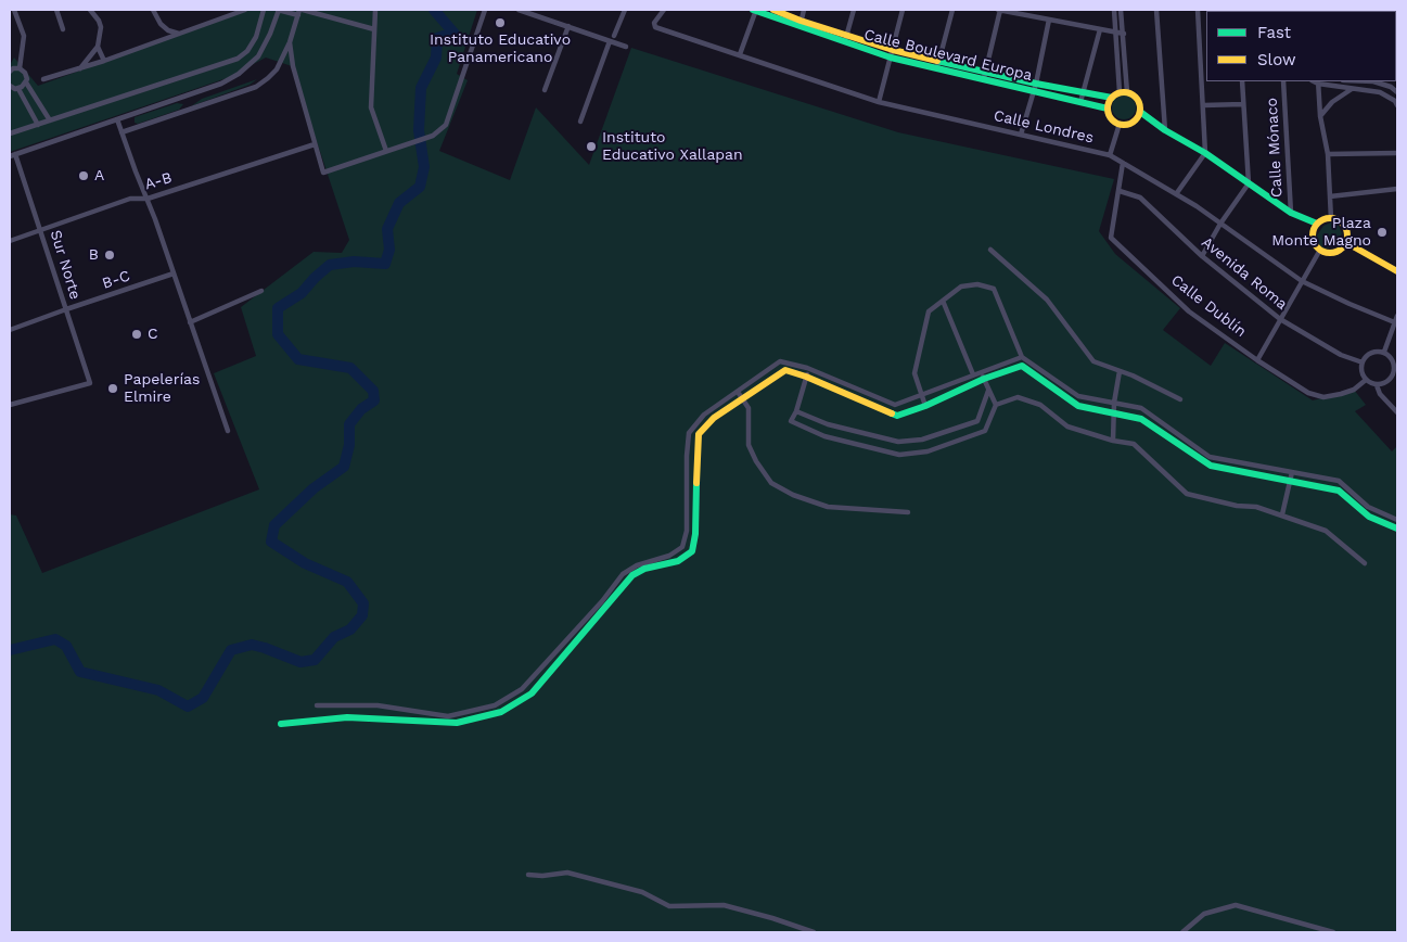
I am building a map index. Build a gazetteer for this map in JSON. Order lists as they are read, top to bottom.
{
  "streets": {
    "street": [
      "Calle Boulevard Europa",
      "Calle Londres",
      "Calle Mónaco",
      "A-B",
      "Sur Norte",
      "Avenida Roma",
      "B-C",
      "Calle Dublín"
    ]
  },
  "crossings": [
    ["Calle Londres", "Calle Dublín"],
    ["A-B", "Sur Norte"],
    ["Sur Norte", "B-C"],
    ["Avenida Roma", "Calle Dublín"]
  ],
  "places": [
    "Instituto Educativo Panamericano",
    "Instituto Educativo Xallapan",
    "A",
    "Plaza Monte Magno",
    "B",
    "C",
    "Papelerías Elmire"
  ],
  "legend": ["Fast", "Slow"]
}
